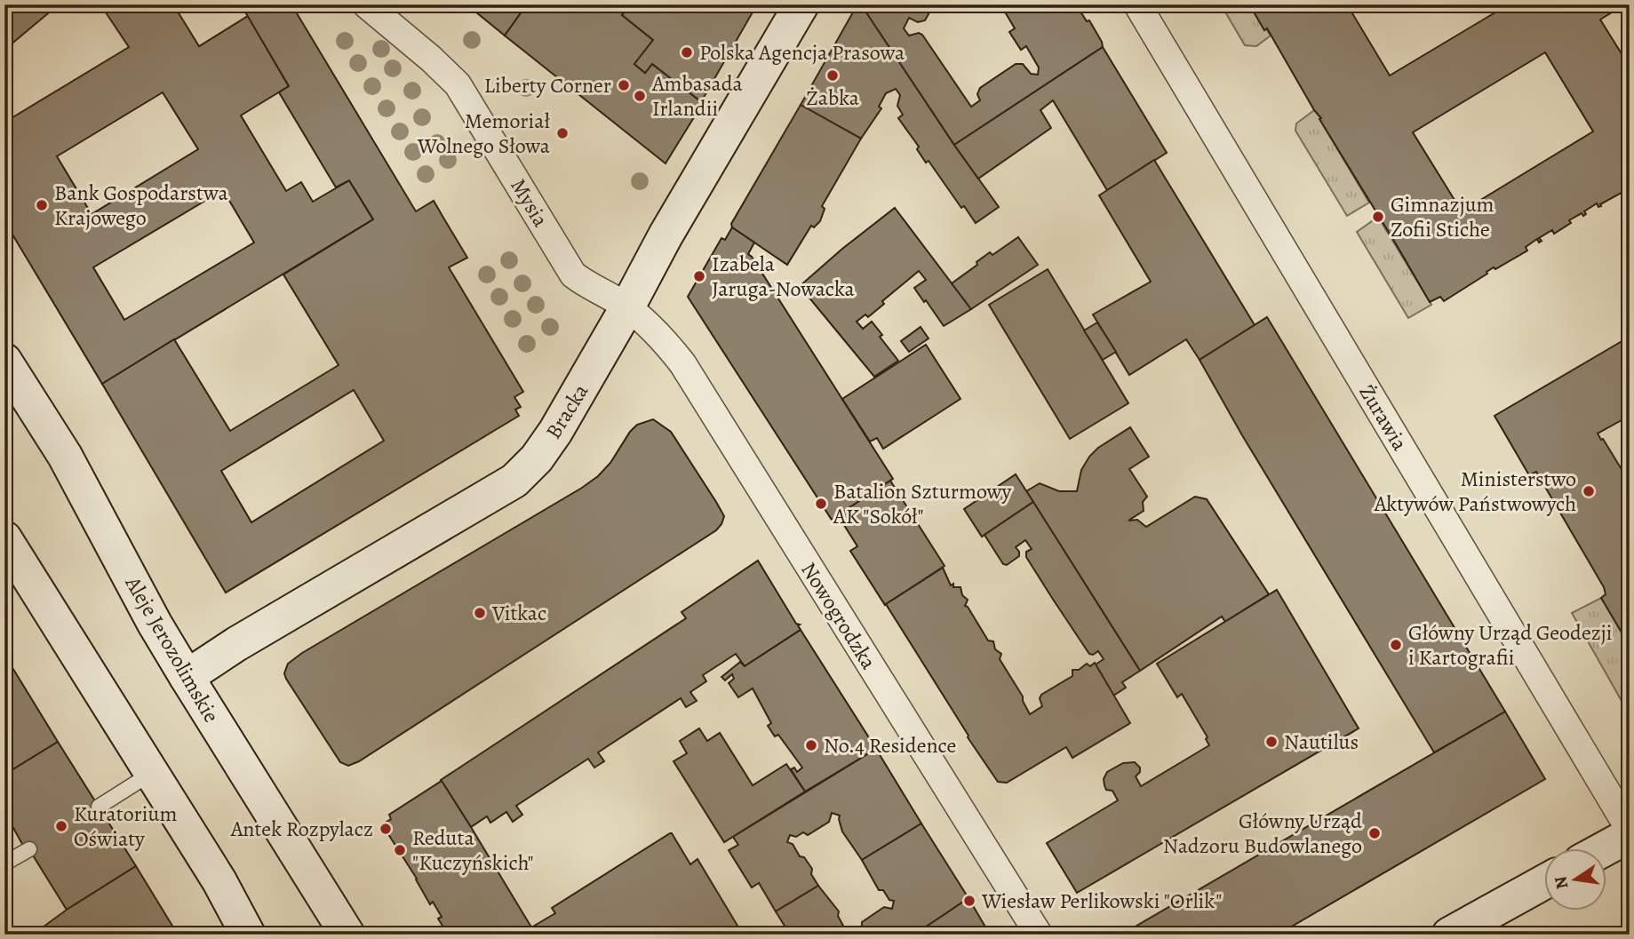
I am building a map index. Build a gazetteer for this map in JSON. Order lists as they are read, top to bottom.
{
  "streets": {
    "main road": ["Bracka", "Aleje Jerozolimskie"],
    "street": ["Mysia", "Żurawia", "Nowogrodzka"]
  },
  "crossings": [
    ["Mysia", "Bracka"],
    ["Mysia", "Nowogrodzka"],
    ["Bracka", "Nowogrodzka"],
    ["Bracka", "Aleje Jerozolimskie"]
  ],
  "places": [
    "Polska Agencja Prasowa",
    "Żabka",
    "Liberty Corner",
    "Ambasada Irlandii",
    "Memoriał Wolnego Słowa",
    "Bank Gospodarstwa Krajowego",
    "Gimnazjum Zofii Stiche",
    "Izabela Jaruga-Nowacka",
    "Ministerstwo Aktywów Państwowych",
    "Batalion Szturmowy AK \"Sokół\"",
    "Vitkac",
    "Główny Urząd Geodezji i Kartografii",
    "Nautilus",
    "No.4 Residence",
    "Kuratorium Oświaty",
    "Antek Rozpylacz",
    "Główny Urząd Nadzoru Budowlanego",
    "Reduta \"Kuczyńskich\"",
    "Wiesław Perlikowski \"Orlik\""
  ],
  "north": "left"
}
